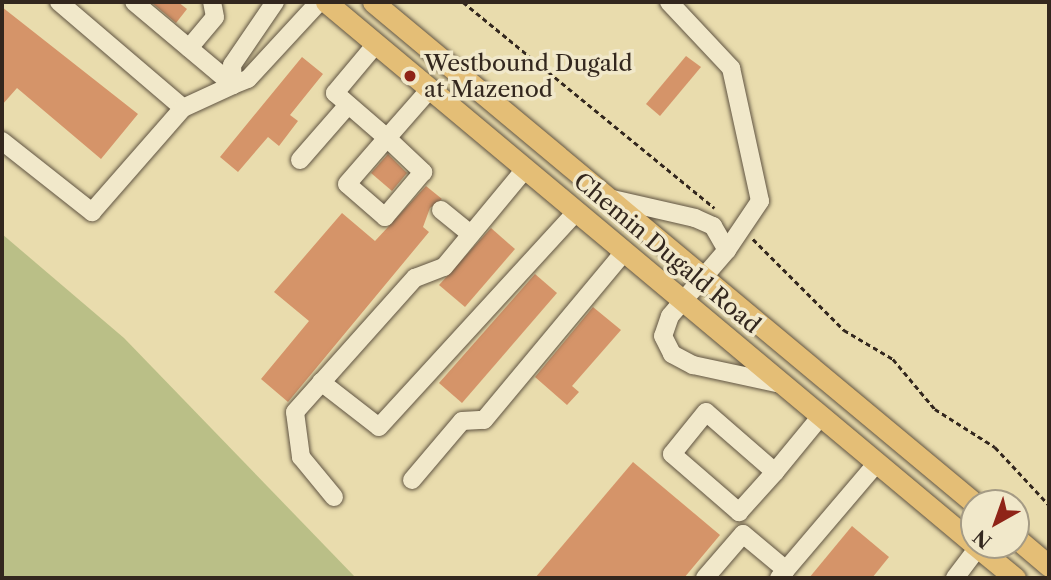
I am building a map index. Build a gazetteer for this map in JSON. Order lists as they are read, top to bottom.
{
  "streets": {
    "main road": ["Chemin Dugald Road"]
  },
  "places": ["Westbound Dugald at Mazenod"],
  "north": "bottom left"
}
